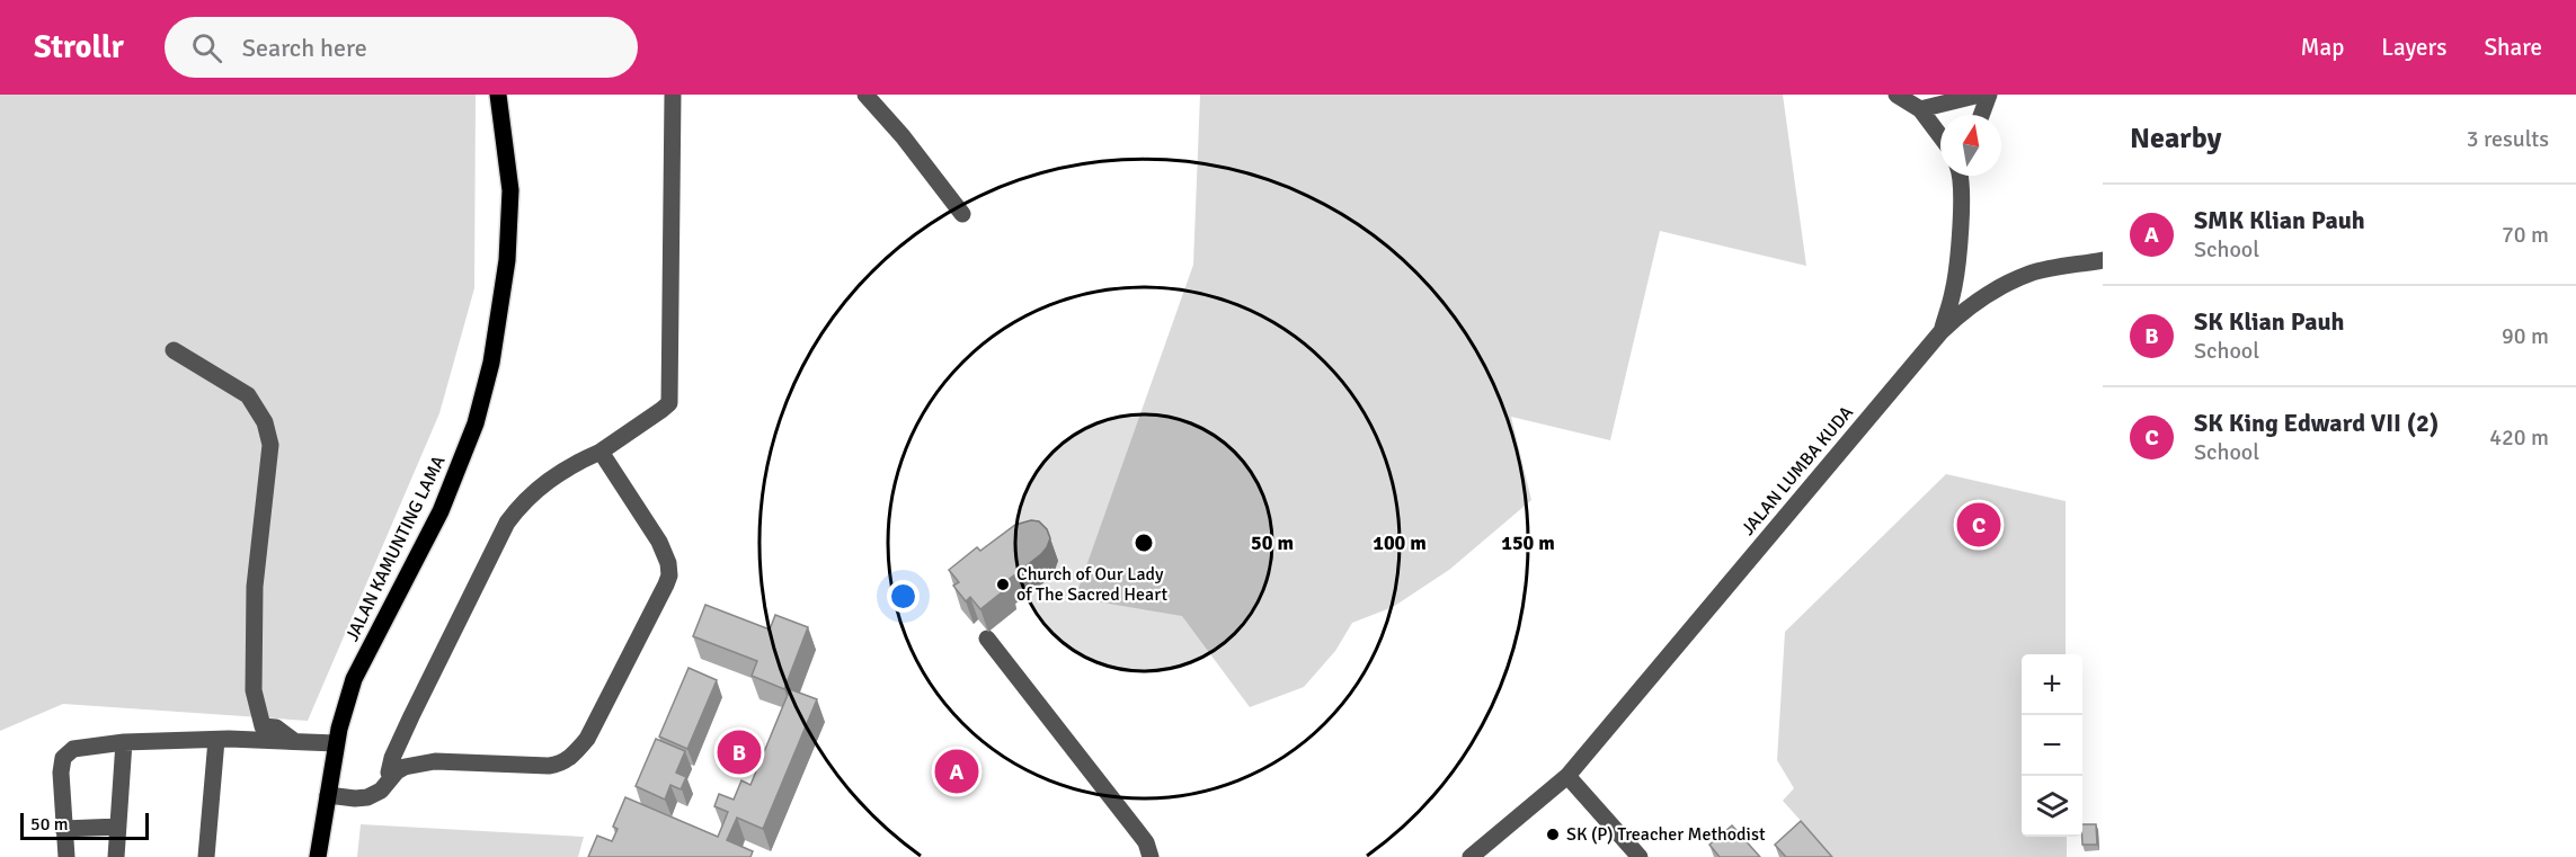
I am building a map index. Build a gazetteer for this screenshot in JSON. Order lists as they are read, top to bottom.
{
  "streets": {
    "main road": ["JALAN KAMUNTING LAMA"],
    "street": ["JALAN LUMBA KUDA"]
  },
  "places": ["Church of Our Lady of The Sacred Heart", "SK (P) Treacher Methodist"],
  "scale_bar": "50 m",
  "north": "top",
  "page": {
    "header": "Strollr",
    "search": "Search here",
    "nav": ["Map", "Layers", "Share"],
    "heading": ["Nearby", "3 results"],
    "list": [
      {
        "mark": "A",
        "name": "SMK Klian Pauh",
        "note": "School",
        "value": "70 m"
      },
      {
        "mark": "B",
        "name": "SK Klian Pauh",
        "note": "School",
        "value": "90 m"
      },
      {
        "mark": "C",
        "name": "SK King Edward VII (2)",
        "note": "School",
        "value": "420 m"
      }
    ],
    "pins": ["C", "B", "A"],
    "map_buttons": ["+", "−"],
    "scale": "50 m"
  },
  "rings": ["50 m", "100 m", "150 m"]
}
